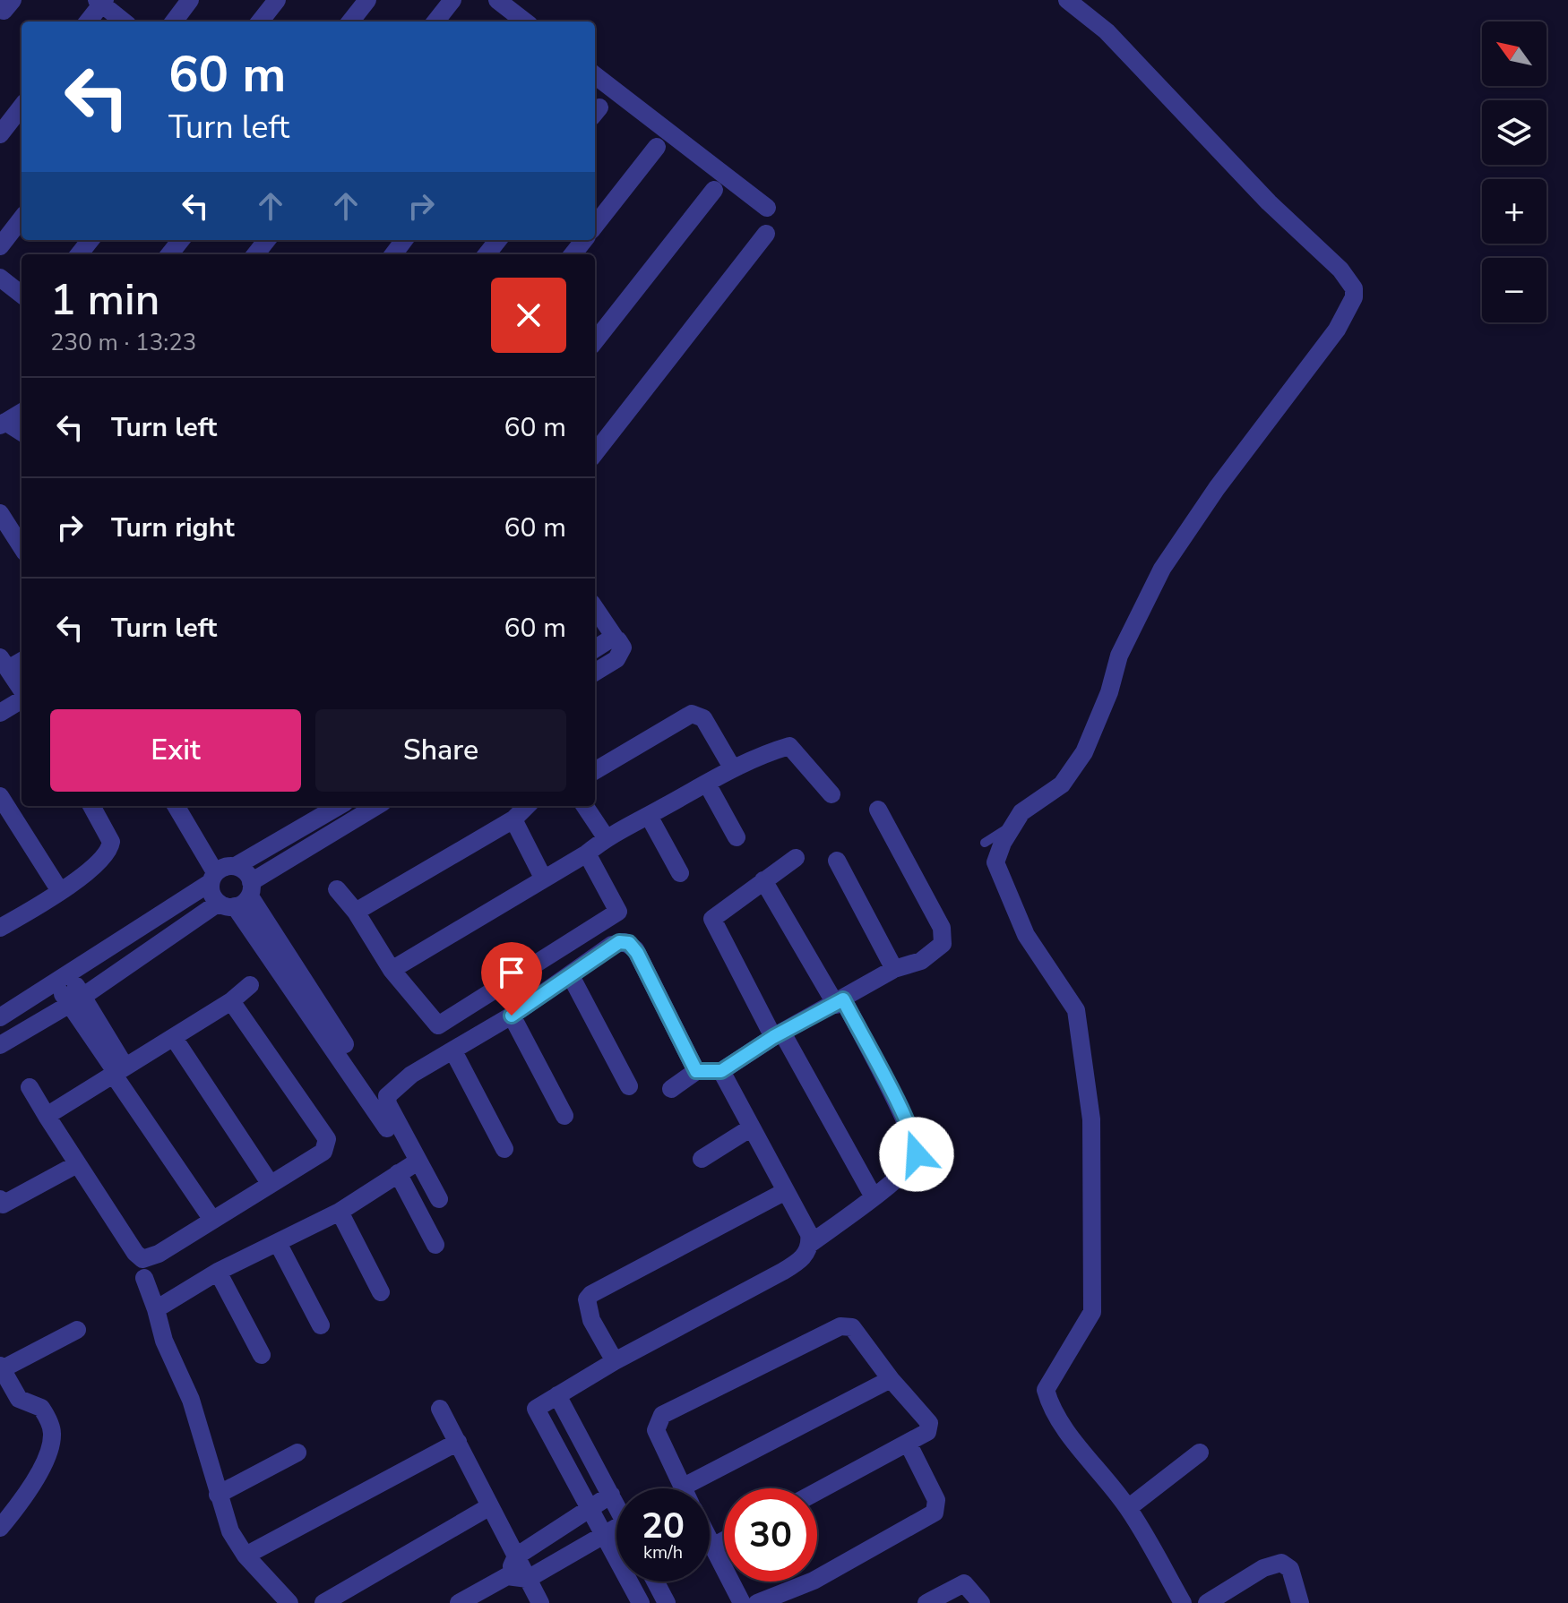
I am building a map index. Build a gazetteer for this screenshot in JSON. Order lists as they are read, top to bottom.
{
  "north": "top left",
  "page": {
    "map_buttons": ["+", "−"],
    "turn": ["60 m", "Turn left"],
    "heading": ["1 min", "230 m · 13:23"],
    "list": [
      {
        "name": "Turn left",
        "value": "60 m"
      },
      {
        "name": "Turn right",
        "value": "60 m"
      },
      {
        "name": "Turn left",
        "value": "60 m"
      }
    ],
    "buttons": ["Exit", "Share"],
    "speed": "20 km/h",
    "limit": "30"
  }
}
